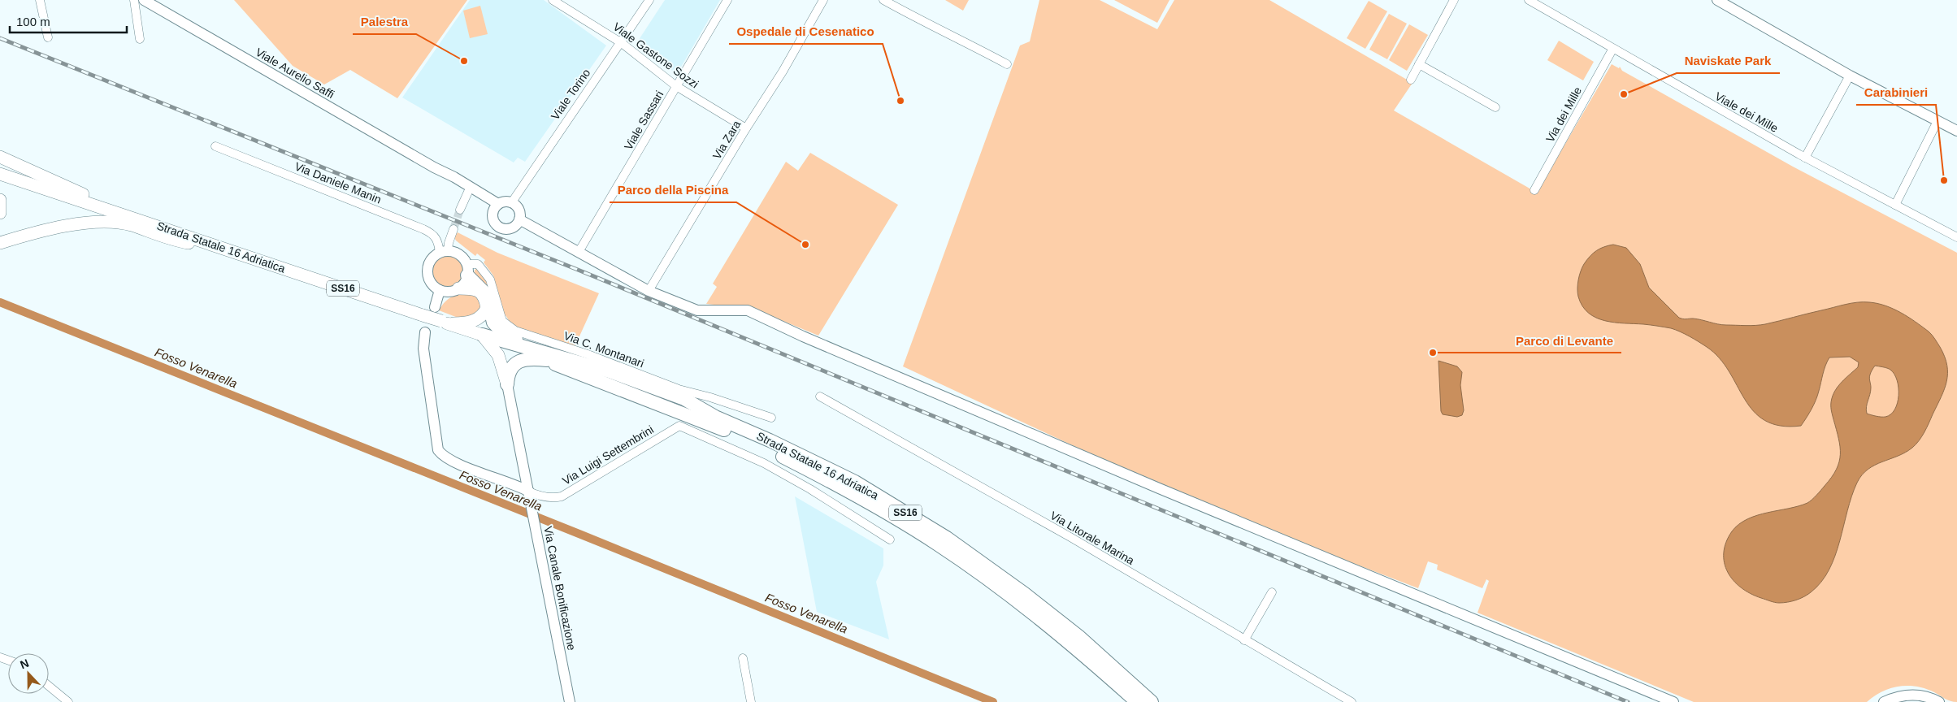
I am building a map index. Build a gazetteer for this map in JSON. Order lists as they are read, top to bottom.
{
  "streets": {
    "highway": ["Strada Statale 16 Adriatica", "SS16"],
    "street": [
      "Viale Gastone Sozzi",
      "Viale Aurelio Saffi",
      "Viale Torino",
      "Viale dei Mille",
      "Via dei Mille",
      "Viale Sassari",
      "Via Zara",
      "Via Daniele Manin",
      "Via C. Montanari",
      "Via Luigi Settembrini",
      "Via Litorale Marina",
      "Via Canale Bonificazione"
    ]
  },
  "crossings": [
    ["Viale Gastone Sozzi", "Viale Torino"],
    ["Viale Gastone Sozzi", "Viale Sassari"],
    ["Viale Gastone Sozzi", "Via Zara"],
    ["Viale Aurelio Saffi", "Viale Torino"],
    ["Viale dei Mille", "Via dei Mille"],
    ["Via Daniele Manin", "Via C. Montanari"],
    ["Via Luigi Settembrini", "Via Canale Bonificazione"]
  ],
  "water": ["Fosso Venarella"],
  "places": [
    "Palestra",
    "Naviskate Park",
    "Ospedale di Cesenatico",
    "Carabinieri",
    "Parco della Piscina",
    "Parco di Levante"
  ],
  "scale_bar": "100 m",
  "north": "top"
}
